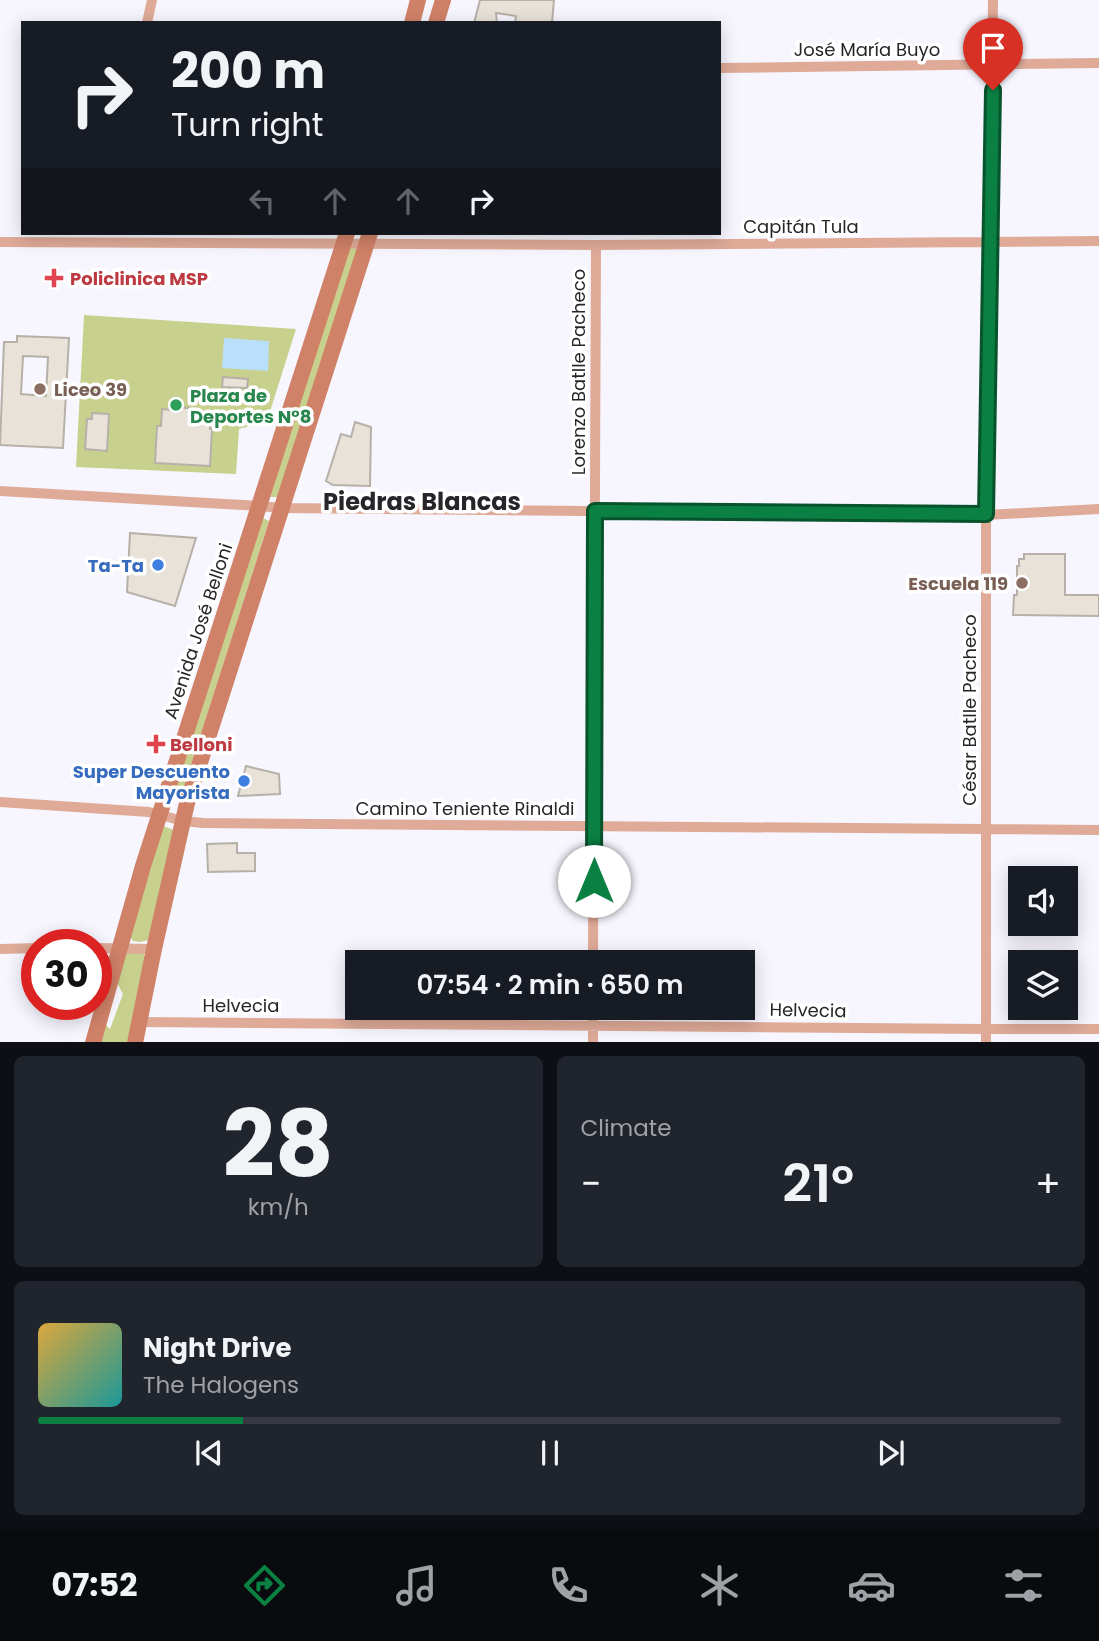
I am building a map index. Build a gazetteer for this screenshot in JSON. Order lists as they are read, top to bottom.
{
  "streets": {
    "main road": ["Avenida José Belloni"],
    "street": [
      "José María Buyo",
      "Capitán Tula",
      "Lorenzo Batlle Pacheco",
      "César Batlle Pacheco",
      "Camino Teniente Rinaldi",
      "Helvecia"
    ]
  },
  "crossings": [
    ["José María Buyo", "César Batlle Pacheco"],
    ["Capitán Tula", "Lorenzo Batlle Pacheco"],
    ["Capitán Tula", "Avenida José Belloni"],
    ["Capitán Tula", "César Batlle Pacheco"],
    ["Lorenzo Batlle Pacheco", "Camino Teniente Rinaldi"],
    ["Avenida José Belloni", "Camino Teniente Rinaldi"],
    ["César Batlle Pacheco", "Camino Teniente Rinaldi"],
    ["César Batlle Pacheco", "Helvecia"]
  ],
  "districts": ["Piedras Blancas"],
  "places": {
    "health": ["Policlinica MSP", "Belloni"],
    "other": [
      "Liceo 39",
      "Plaza de Deportes N°8",
      "Ta-Ta",
      "Escuela 119",
      "Super Descuento Mayorista"
    ]
  },
  "page": {
    "turn": ["200 m", "Turn right"],
    "limit": "30",
    "trip": "07:54 · 2 min · 650 m",
    "tile": [
      ["28", "km/h"],
      "Climate"
    ],
    "heat": ["−", "21°", "+"],
    "song": ["Night Drive", "The Halogens"],
    "tabs": "07:52"
  }
}
